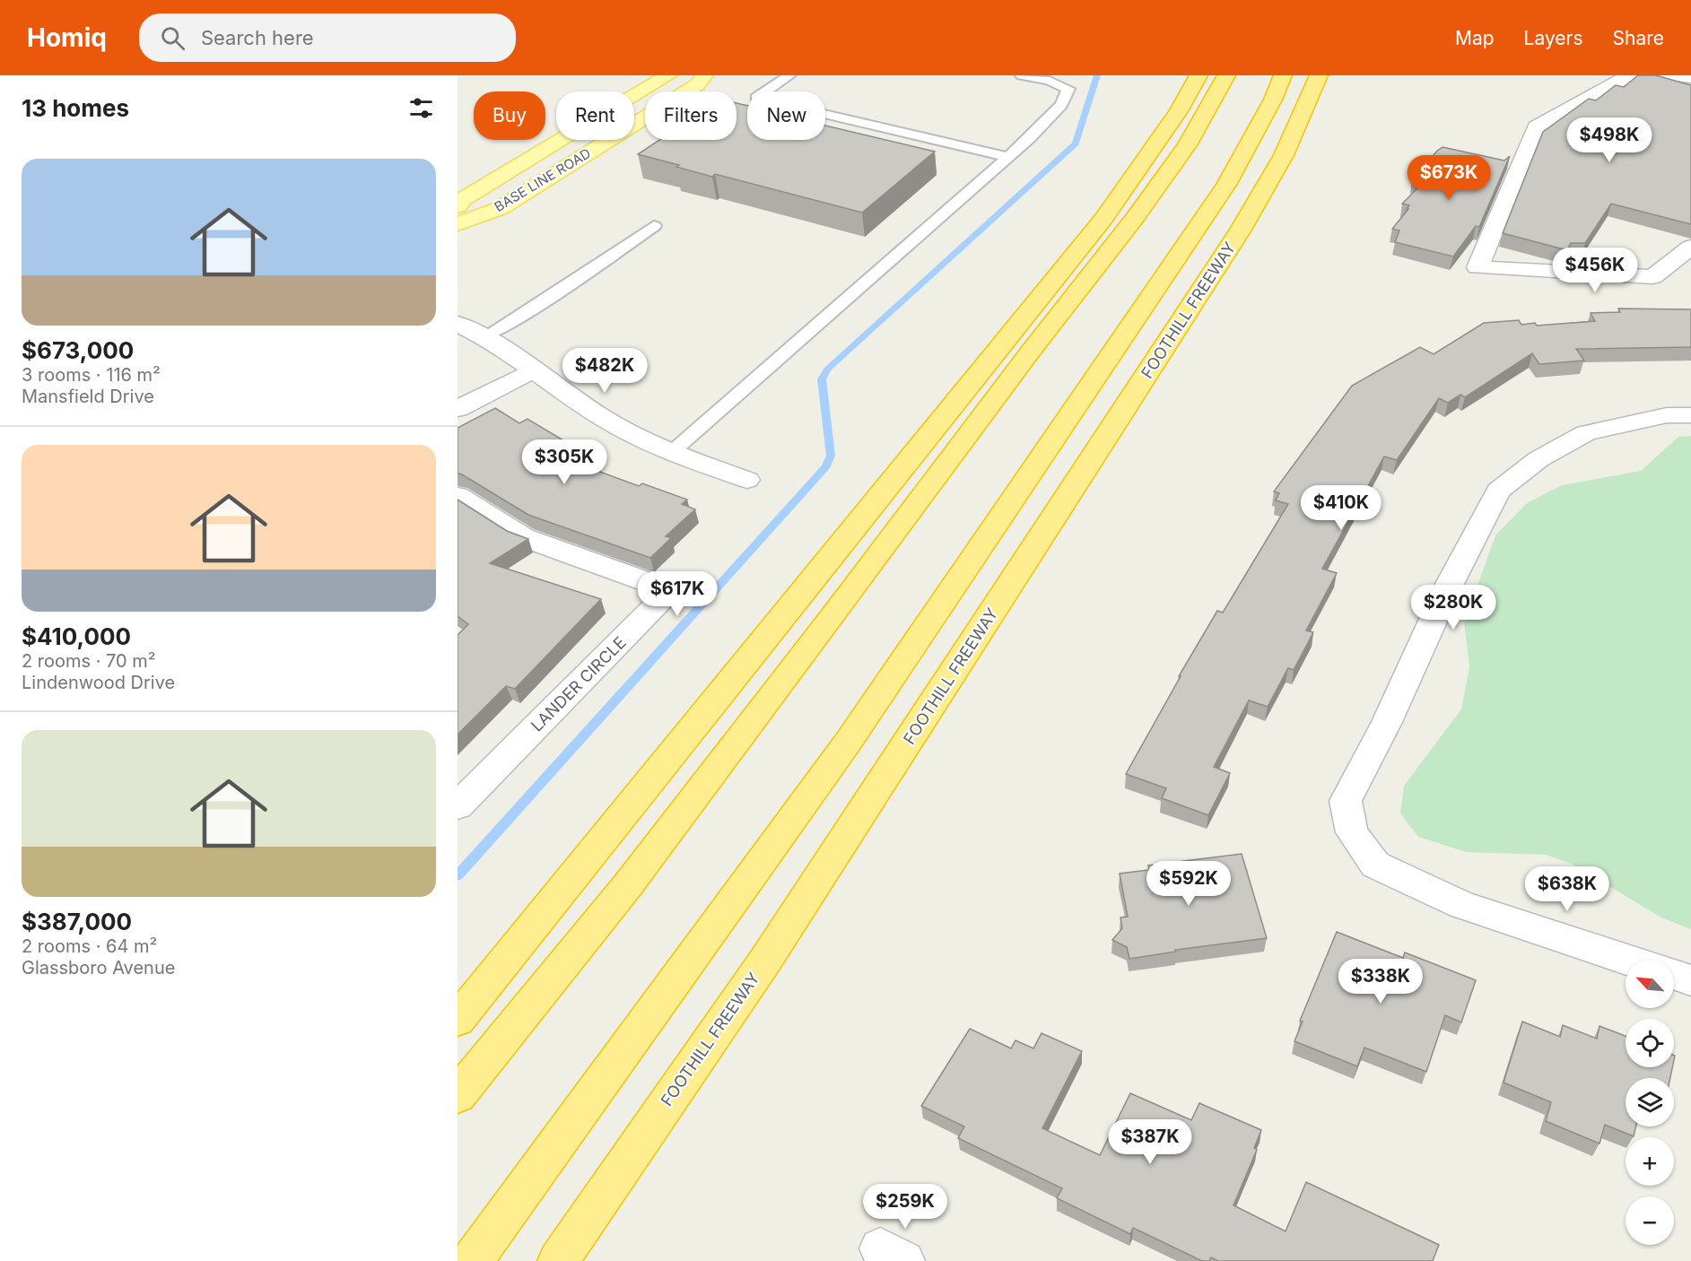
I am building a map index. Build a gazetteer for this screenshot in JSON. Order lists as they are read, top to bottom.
{
  "streets": {
    "highway": ["FOOTHILL FREEWAY"],
    "main road": ["BASE LINE ROAD"],
    "street": ["LANDER CIRCLE"]
  },
  "north": "top left",
  "page": {
    "header": "Homiq",
    "search": "Search here",
    "nav": ["Map", "Layers", "Share"],
    "heading": "13 homes",
    "chip": [
      "Buy",
      "Rent",
      "Filters",
      "New"
    ],
    "price": [
      "$498K",
      "$673K",
      "$456K",
      "$482K",
      "$305K",
      "$410K",
      "$617K",
      "$280K",
      "$592K",
      "$638K",
      "$338K",
      "$387K",
      "$259K"
    ],
    "list": [
      {
        "name": "$673,000",
        "note": "3 rooms · 116 m² · Mansfield Drive"
      },
      {
        "name": "$410,000",
        "note": "2 rooms · 70 m² · Lindenwood Drive"
      },
      {
        "name": "$387,000",
        "note": "2 rooms · 64 m² · Glassboro Avenue"
      }
    ],
    "map_buttons": ["+", "−"]
  }
}
